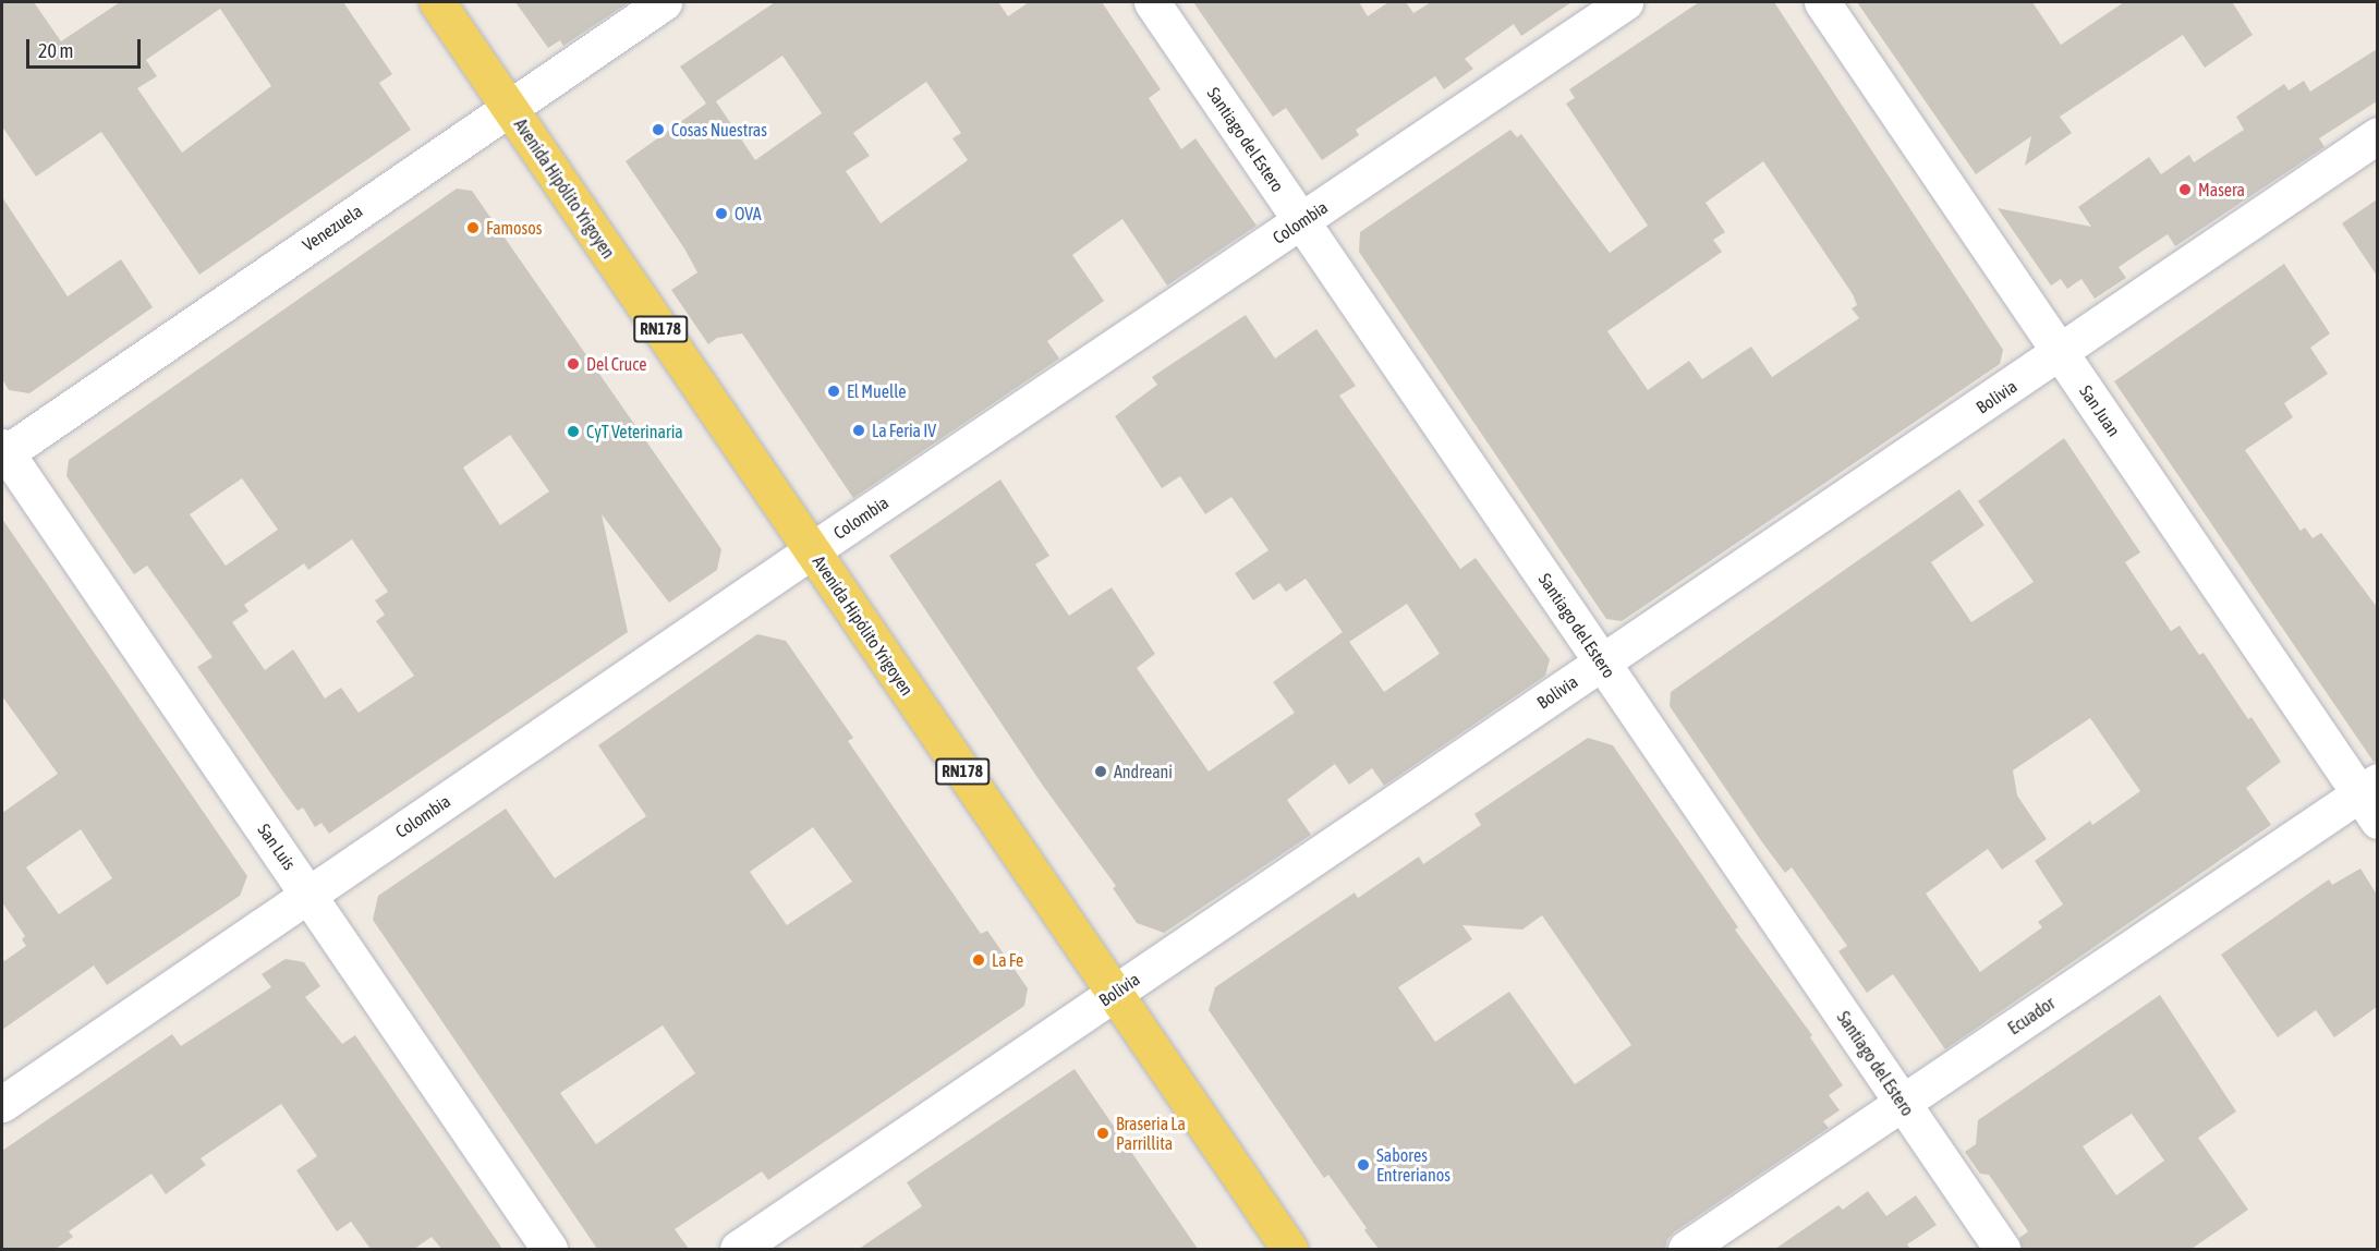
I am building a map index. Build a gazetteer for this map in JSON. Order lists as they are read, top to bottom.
{
  "streets": {
    "main road": ["Avenida Hipólito Yrigoyen", "RN178"],
    "street": [
      "Santiago del Estero",
      "Colombia",
      "Venezuela",
      "Bolivia",
      "San Juan",
      "San Luis",
      "Ecuador"
    ]
  },
  "crossings": [
    ["Santiago del Estero", "Colombia"],
    ["Santiago del Estero", "Bolivia"],
    ["Santiago del Estero", "Ecuador"],
    ["Avenida Hipólito Yrigoyen", "Colombia"],
    ["Avenida Hipólito Yrigoyen", "Venezuela"],
    ["Avenida Hipólito Yrigoyen", "Bolivia"],
    ["Colombia", "San Luis"],
    ["Venezuela", "San Luis"],
    ["Bolivia", "San Juan"],
    ["San Juan", "Ecuador"]
  ],
  "places": [
    "Cosas Nuestras",
    "Masera",
    "OVA",
    "Famosos",
    "Del Cruce",
    "El Muelle",
    "La Feria IV",
    "CyT Veterinaria",
    "Andreani",
    "La Fe",
    "Braseria La Parrillita",
    "Sabores Entrerianos"
  ],
  "scale_bar": "20 m"
}
